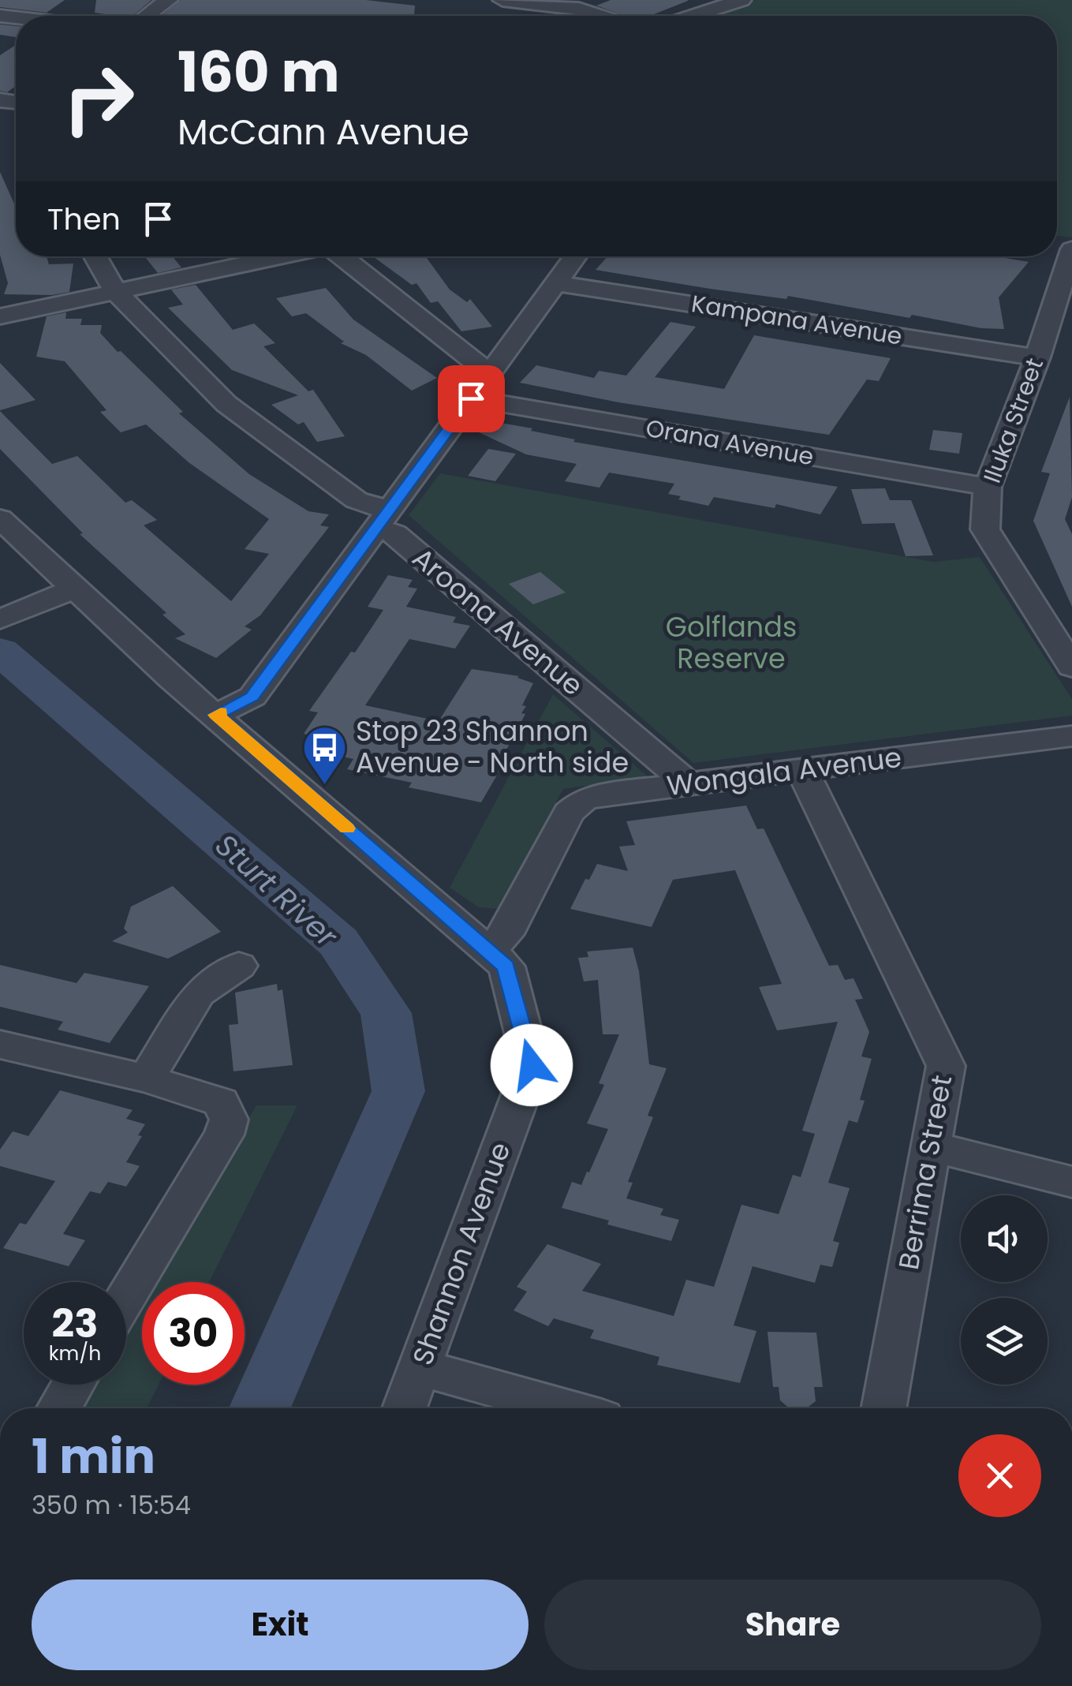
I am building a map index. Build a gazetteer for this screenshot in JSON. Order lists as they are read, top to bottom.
{
  "streets": {
    "street": [
      "Kampana Avenue",
      "Iluka Street",
      "Orana Avenue",
      "Aroona Avenue",
      "Wongala Avenue",
      "Berrima Street",
      "Shannon Avenue"
    ]
  },
  "crossings": [
    ["Kampana Avenue", "Iluka Street"],
    ["Iluka Street", "Orana Avenue"],
    ["Aroona Avenue", "Wongala Avenue"],
    ["Wongala Avenue", "Berrima Street"],
    ["Wongala Avenue", "Shannon Avenue"]
  ],
  "water": ["Sturt River"],
  "parks": ["Golflands Reserve"],
  "places": {
    "bus stop": ["Stop 23 Shannon Avenue - North side"]
  },
  "page": {
    "turn": ["160 m", "McCann Avenue"],
    "then": "Then",
    "speed": "23 km/h",
    "limit": "30",
    "heading": ["1 min", "350 m · 15:54"],
    "buttons": ["Exit", "Share"]
  }
}
